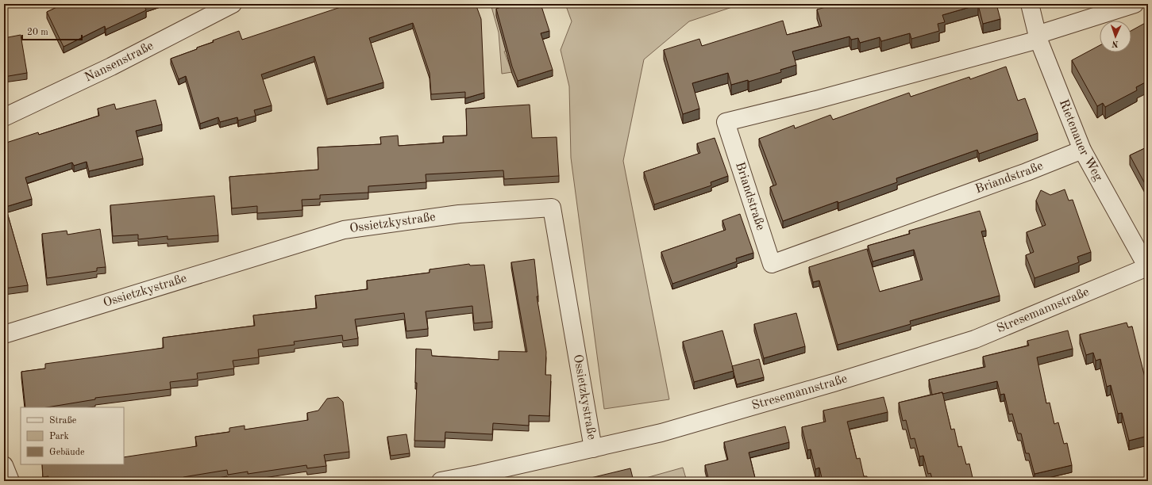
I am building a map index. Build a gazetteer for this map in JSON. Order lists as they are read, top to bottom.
{
  "streets": {
    "street": [
      "Nansenstraße",
      "Rietenauer Weg",
      "Briandstraße",
      "Ossietzkystraße",
      "Stresemannstraße"
    ]
  },
  "crossings": [
    ["Rietenauer Weg", "Briandstraße"],
    ["Rietenauer Weg", "Stresemannstraße"],
    ["Ossietzkystraße", "Stresemannstraße"]
  ],
  "legend": ["Straße", "Park", "Gebäude"],
  "scale_bar": "20 m",
  "north": "bottom"
}
